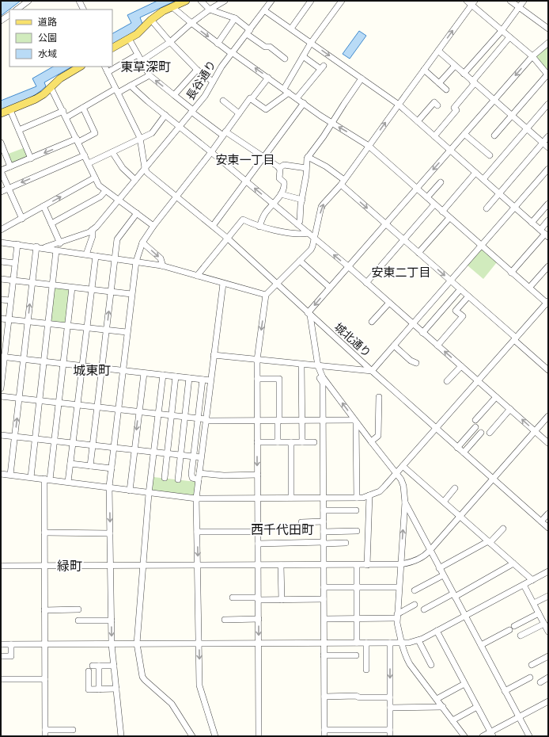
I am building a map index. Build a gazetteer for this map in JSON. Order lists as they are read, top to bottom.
{
  "streets": {
    "street": ["長谷通り", "城北通り"]
  },
  "crossings": [
    ["長谷通り", "城北通り"]
  ],
  "districts": [
    "東草深町",
    "安東一丁目",
    "安東二丁目",
    "城東町",
    "西千代田町",
    "緑町"
  ],
  "legend": ["道路", "公園", "水域"]
}
